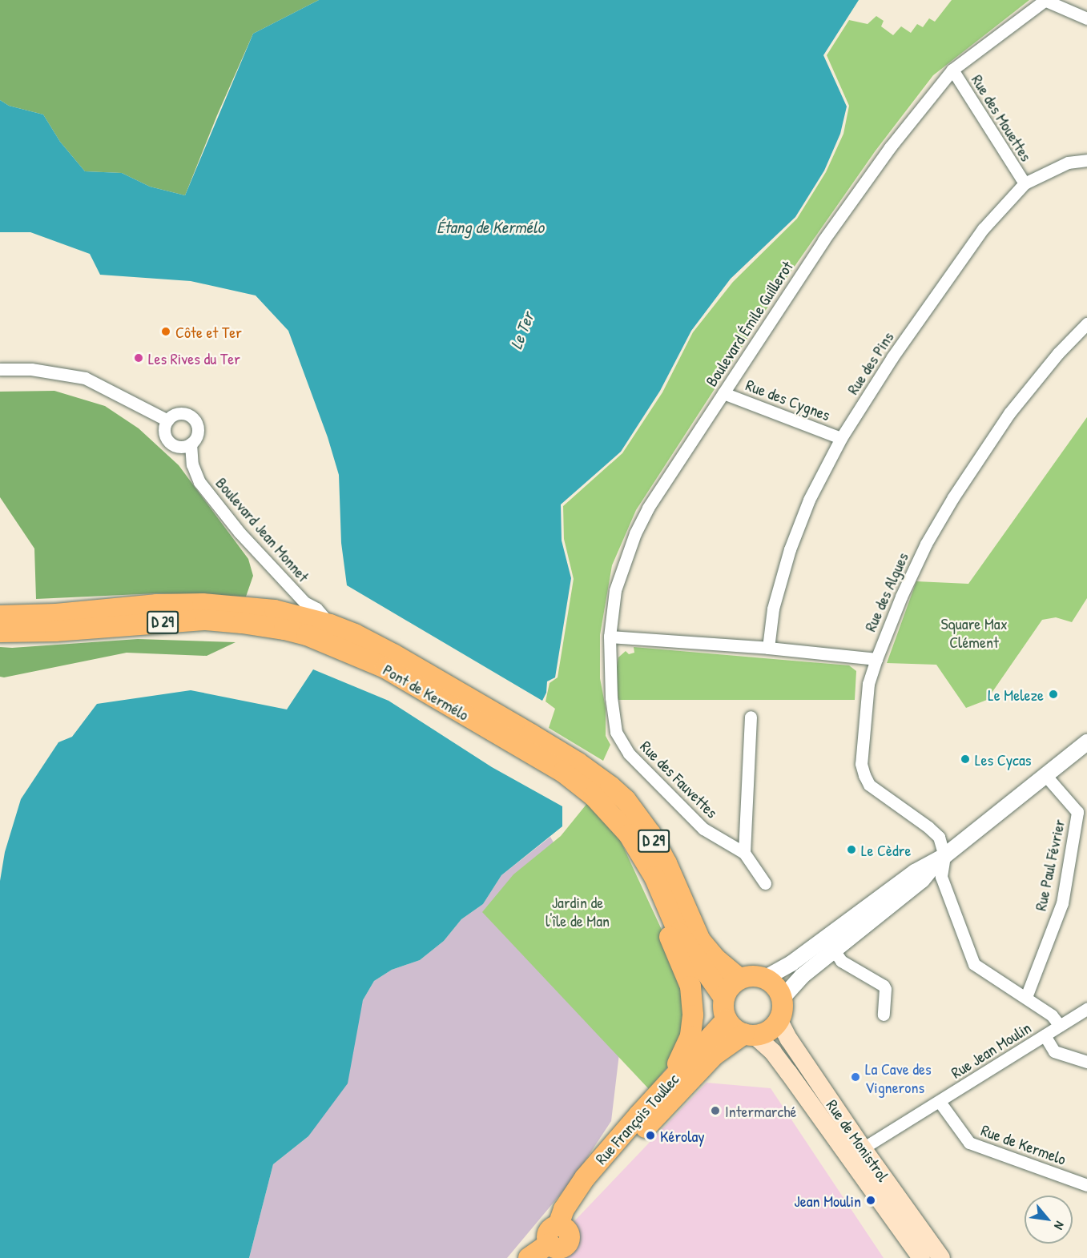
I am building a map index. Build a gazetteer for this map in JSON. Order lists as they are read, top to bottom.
{
  "streets": {
    "main road": [
      "D 29",
      "Pont de Kermélo",
      "Rue François Toullec",
      "Rue de Monistrol"
    ],
    "street": [
      "Rue des Mouettes",
      "Boulevard Émile Guillerot",
      "Rue des Pins",
      "Rue des Cygnes",
      "Boulevard Jean Monnet",
      "Rue des Algues",
      "Rue des Fauvettes",
      "Rue Paul Février",
      "Rue Jean Moulin",
      "Rue de Kermelo"
    ]
  },
  "crossings": [
    ["Rue des Mouettes", "Boulevard Émile Guillerot"],
    ["Rue des Mouettes", "Rue des Pins"],
    ["Boulevard Émile Guillerot", "Rue des Cygnes"],
    ["Boulevard Émile Guillerot", "Rue des Fauvettes"],
    ["Rue des Pins", "Rue des Cygnes"],
    ["Boulevard Jean Monnet", "D 29"],
    ["Boulevard Jean Monnet", "Pont de Kermélo"],
    ["D 29", "Pont de Kermélo"],
    ["D 29", "Rue François Toullec"],
    ["D 29", "Rue de Monistrol"],
    ["Rue Jean Moulin", "Rue de Monistrol"],
    ["Rue Jean Moulin", "Rue de Kermelo"],
    ["Rue François Toullec", "Rue de Monistrol"]
  ],
  "water": ["Étang de Kermélo", "Le Ter"],
  "parks": ["Square Max Clément", "Jardin de l'île de Man"],
  "places": [
    "Côte et Ter",
    "Les Rives du Ter",
    "Le Meleze",
    "Les Cycas",
    "Le Cèdre",
    "La Cave des Vignerons",
    "Intermarché",
    "Kérolay",
    "Jean Moulin"
  ],
  "north": "bottom right"
}
